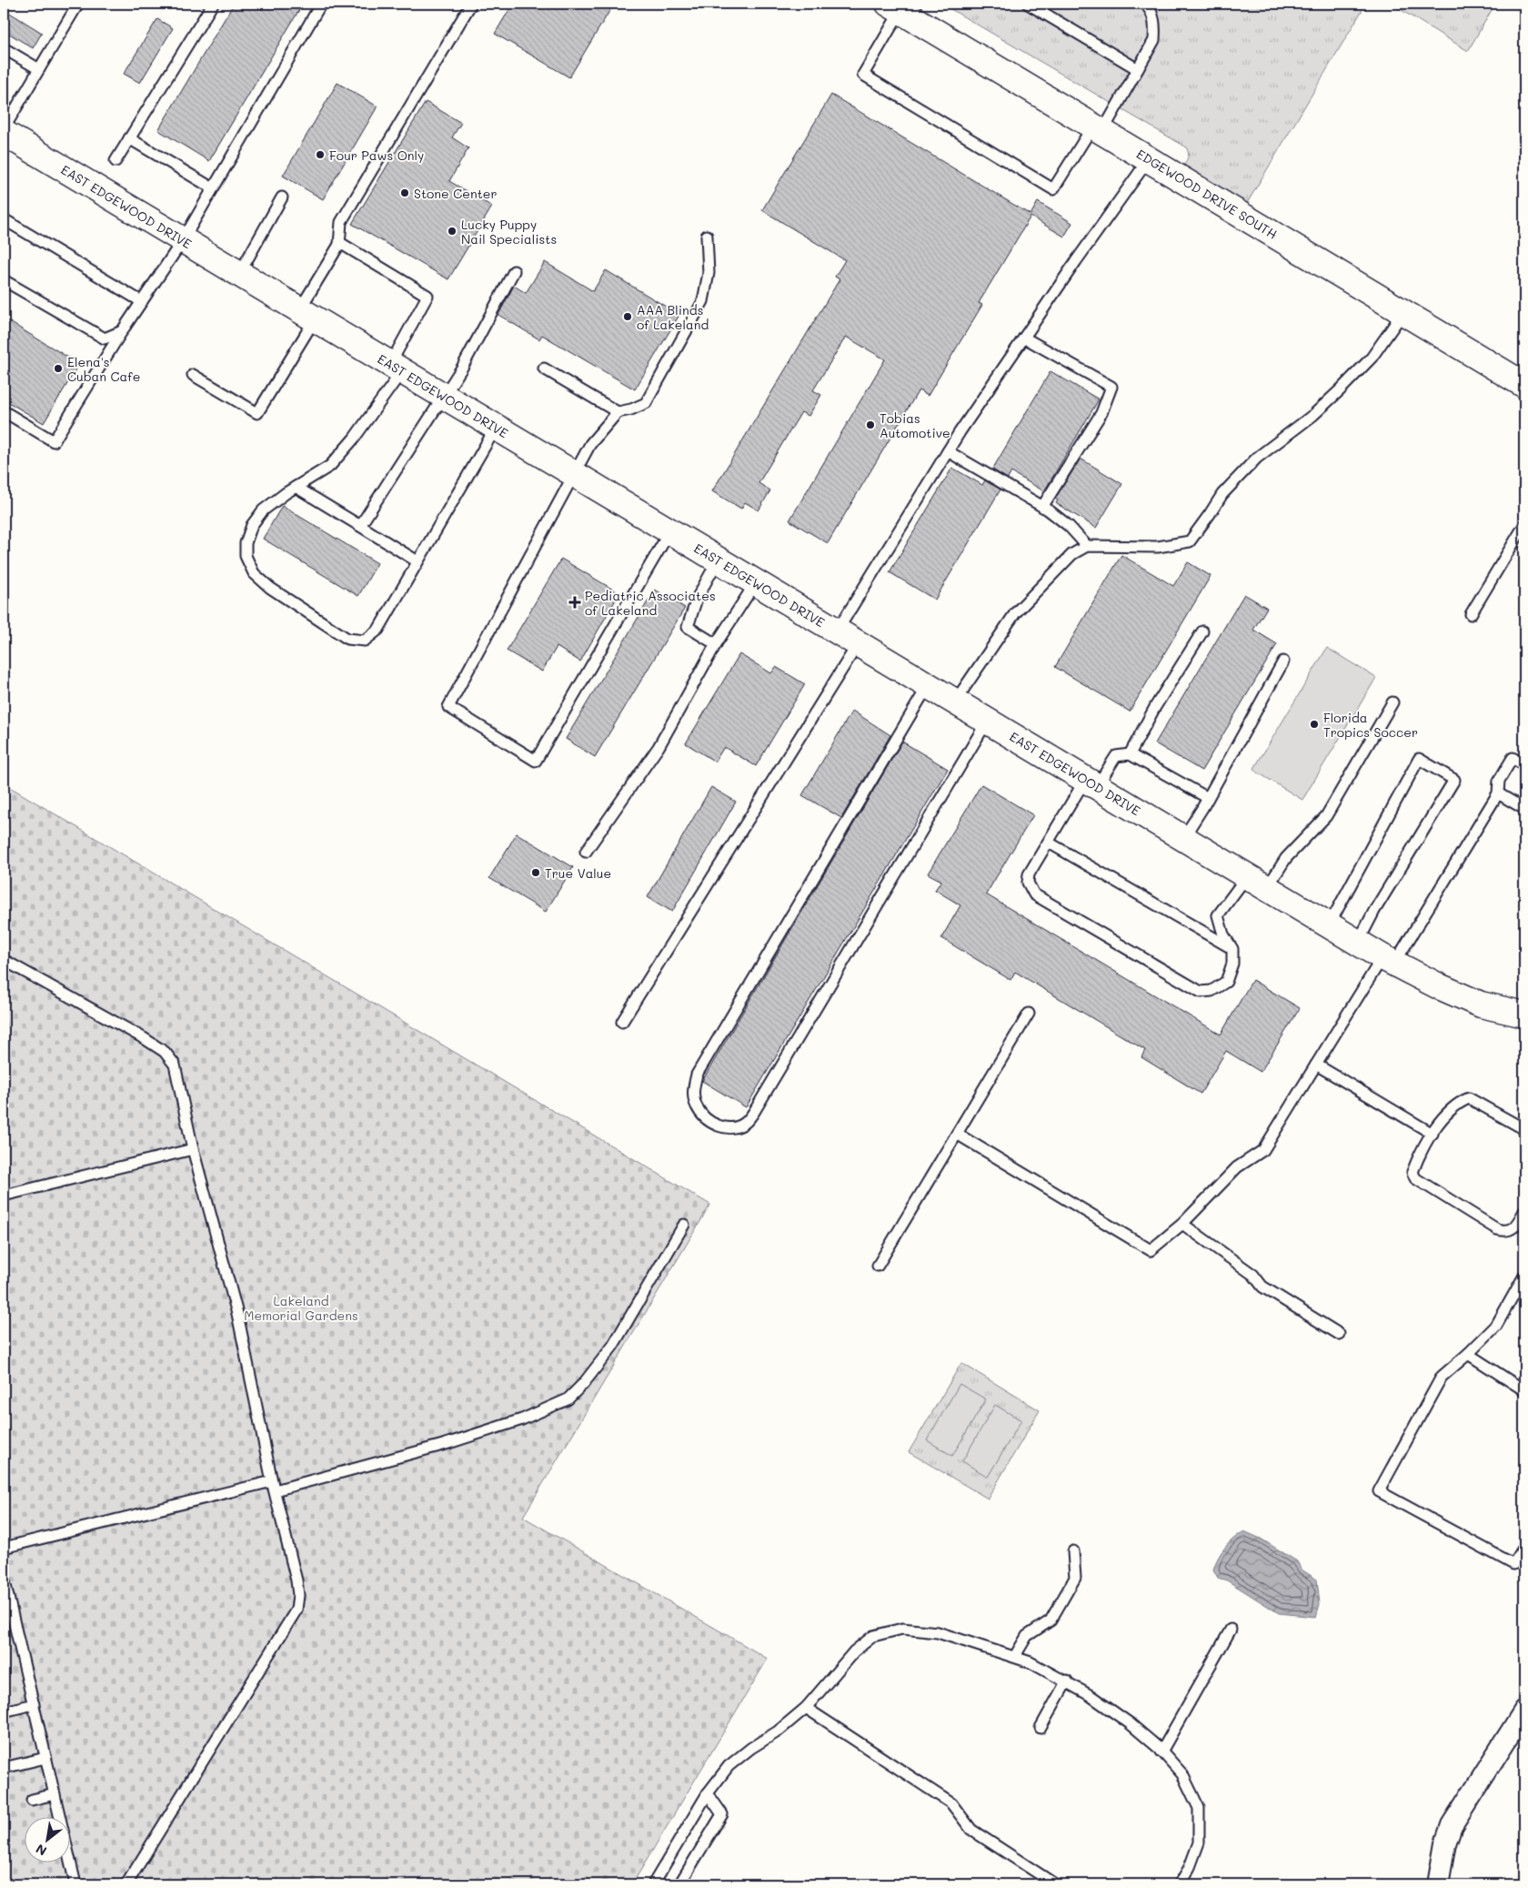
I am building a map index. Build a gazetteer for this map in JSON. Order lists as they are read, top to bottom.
{
  "streets": {
    "main road": ["EDGEWOOD DRIVE SOUTH", "EAST EDGEWOOD DRIVE"]
  },
  "parks": ["Lakeland Memorial Gardens"],
  "places": {
    "other": [
      "Four Paws Only",
      "Stone Center",
      "Lucky Puppy Nail Specialists",
      "AAA Blinds of Lakeland",
      "Elena's Cuban Cafe",
      "Tobias Automotive",
      "Florida Tropics Soccer",
      "True Value"
    ],
    "health": ["Pediatric Associates of Lakeland"]
  },
  "north": "bottom left"
}
